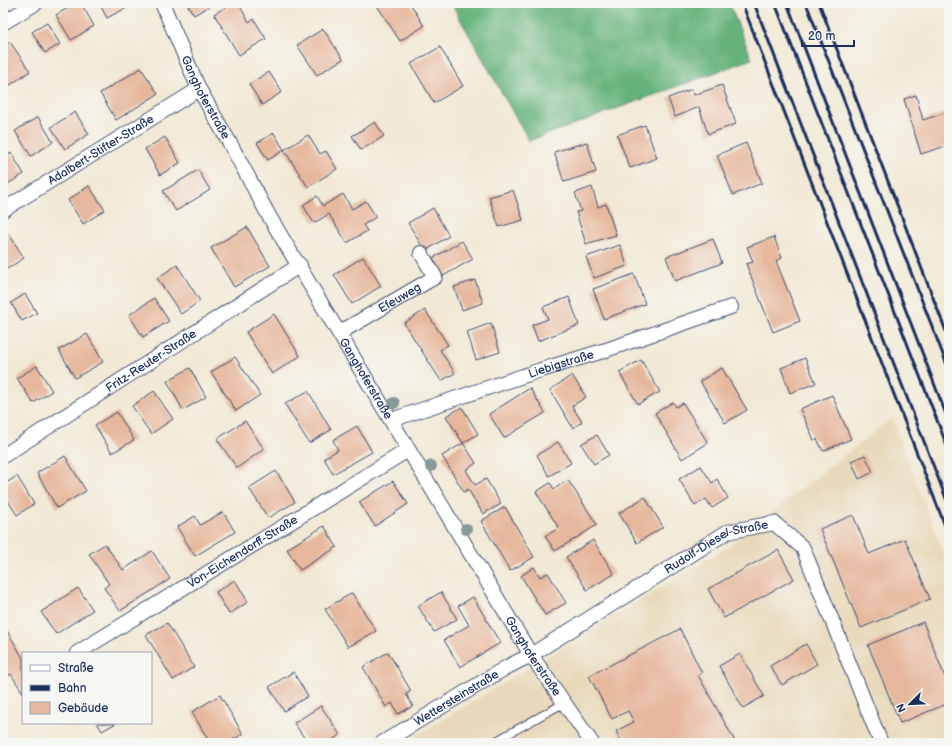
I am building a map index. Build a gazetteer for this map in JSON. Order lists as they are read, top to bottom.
{
  "streets": {
    "street": [
      "Ganghoferstraße",
      "Adalbert-Stifter-Straße",
      "Efeuweg",
      "Fritz-Reuter-Straße",
      "Liebigstraße",
      "Rudolf-Diesel-Straße",
      "Von-Eichendorff-Straße",
      "Wettersteinstraße"
    ]
  },
  "crossings": [
    ["Ganghoferstraße", "Adalbert-Stifter-Straße"],
    ["Ganghoferstraße", "Efeuweg"],
    ["Ganghoferstraße", "Fritz-Reuter-Straße"],
    ["Ganghoferstraße", "Liebigstraße"],
    ["Ganghoferstraße", "Rudolf-Diesel-Straße"],
    ["Ganghoferstraße", "Von-Eichendorff-Straße"],
    ["Ganghoferstraße", "Wettersteinstraße"],
    ["Rudolf-Diesel-Straße", "Wettersteinstraße"]
  ],
  "legend": ["Straße", "Bahn", "Gebäude"],
  "scale_bar": "20 m",
  "north": "bottom left"
}
